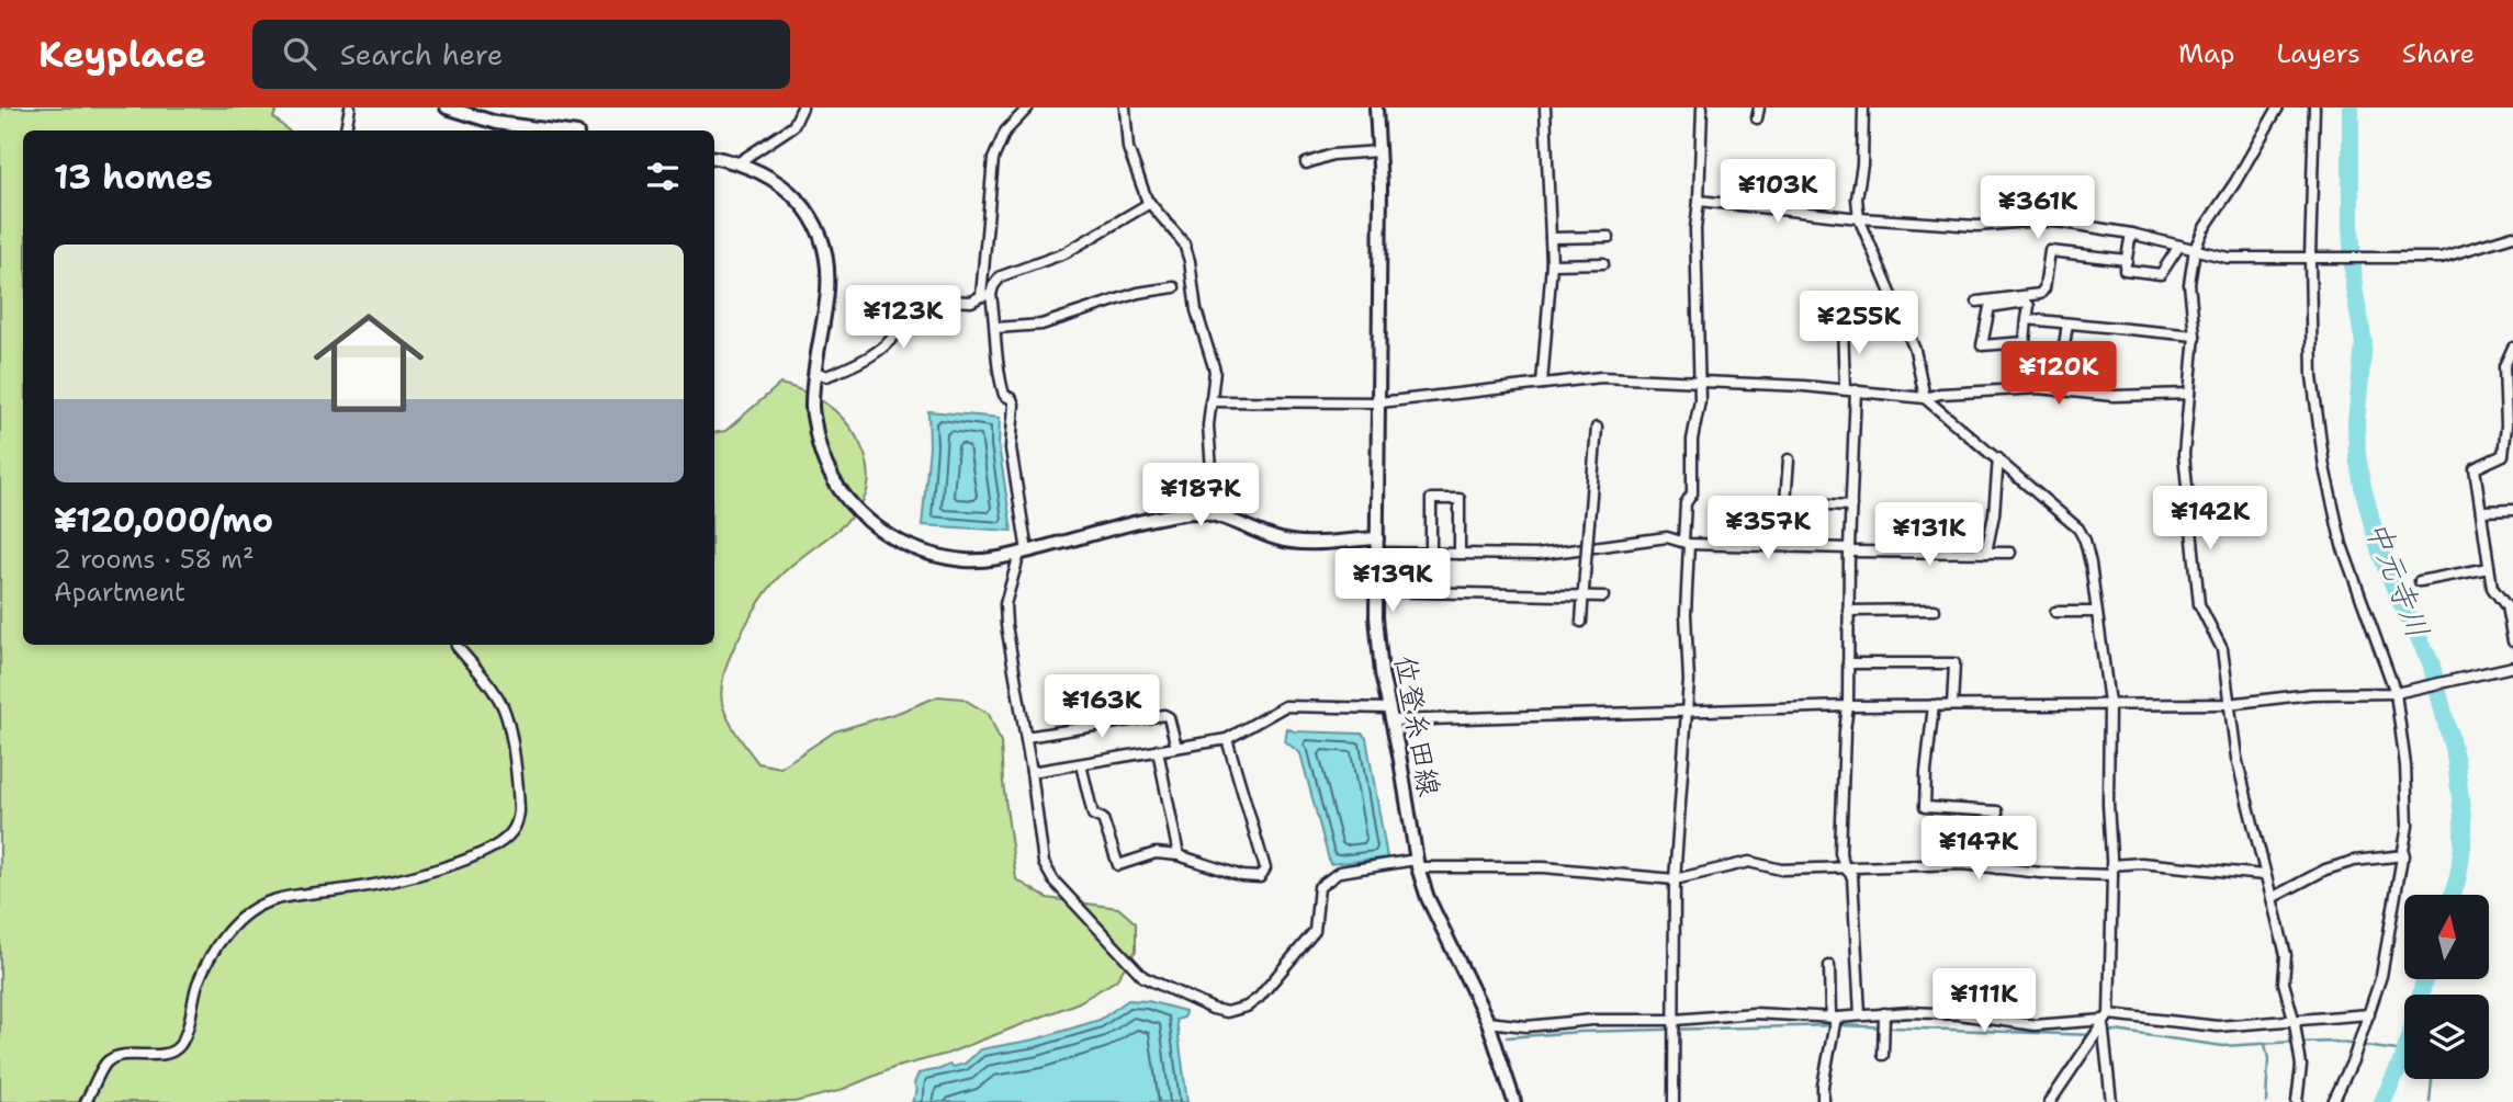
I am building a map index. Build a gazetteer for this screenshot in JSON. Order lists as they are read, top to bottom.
{
  "streets": {
    "street": ["位登糸田線"]
  },
  "water": ["中元寺川"],
  "north": "top",
  "page": {
    "header": "Keyplace",
    "search": "Search here",
    "nav": ["Map", "Layers", "Share"],
    "heading": "13 homes",
    "price": [
      "¥103K",
      "¥361K",
      "¥123K",
      "¥255K",
      "¥120K",
      "¥187K",
      "¥142K",
      "¥357K",
      "¥131K",
      "¥139K",
      "¥163K",
      "¥147K",
      "¥111K"
    ],
    "list": [
      {
        "name": "¥120,000/mo",
        "note": "2 rooms · 58 m² · Apartment"
      }
    ]
  }
}
